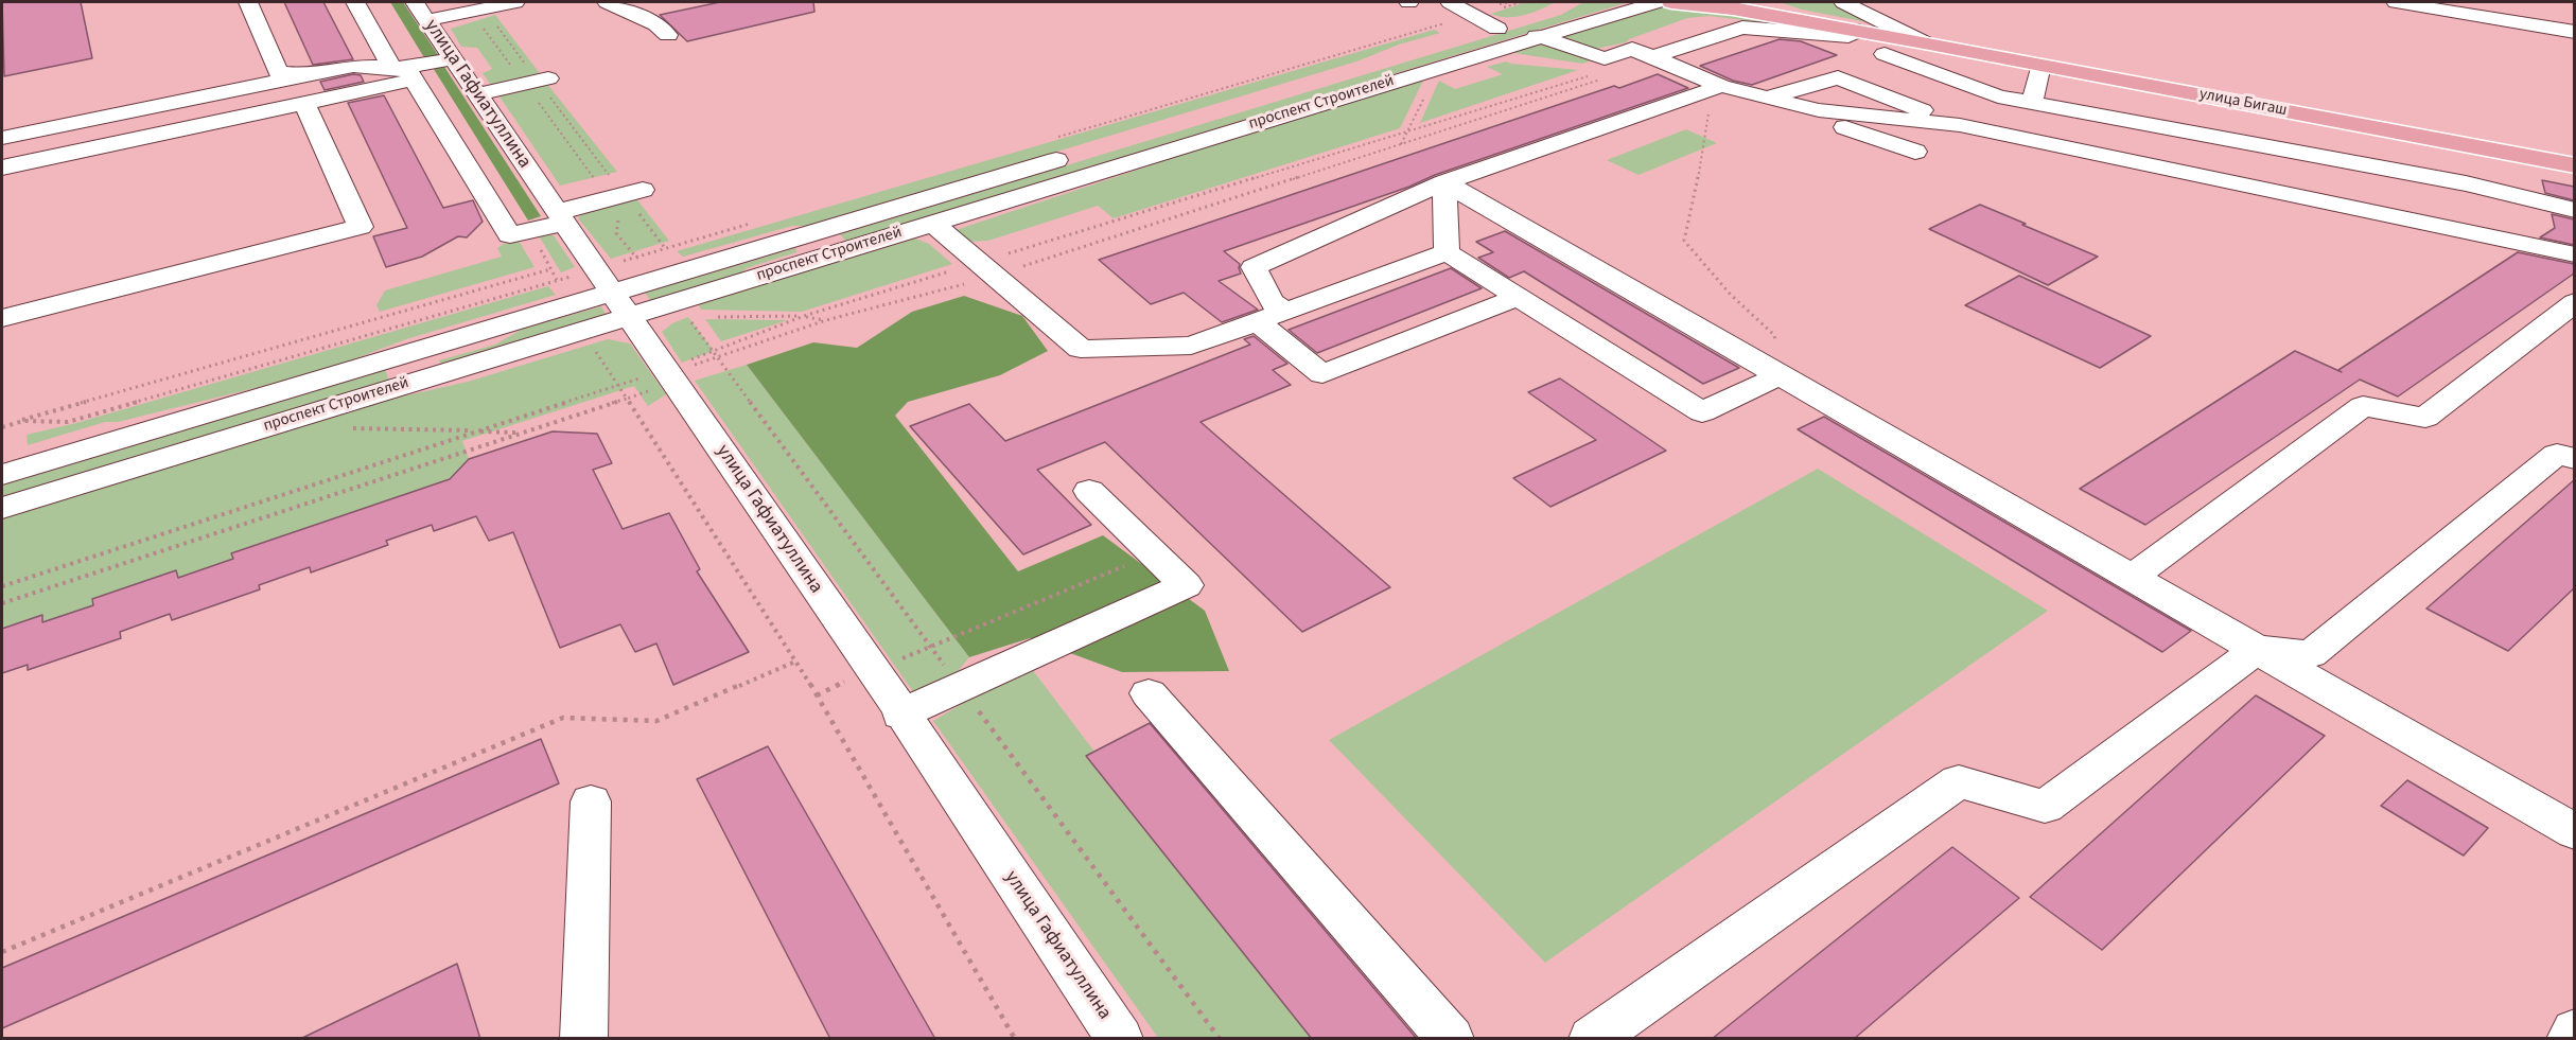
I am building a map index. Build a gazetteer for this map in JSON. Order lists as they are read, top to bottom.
{
  "streets": {
    "main road": ["улица Бигаш"],
    "street": ["улица Гафиатуллина", "проспект Строителей"]
  },
  "crossings": [
    ["улица Гафиатуллина", "проспект Строителей"]
  ]
}
